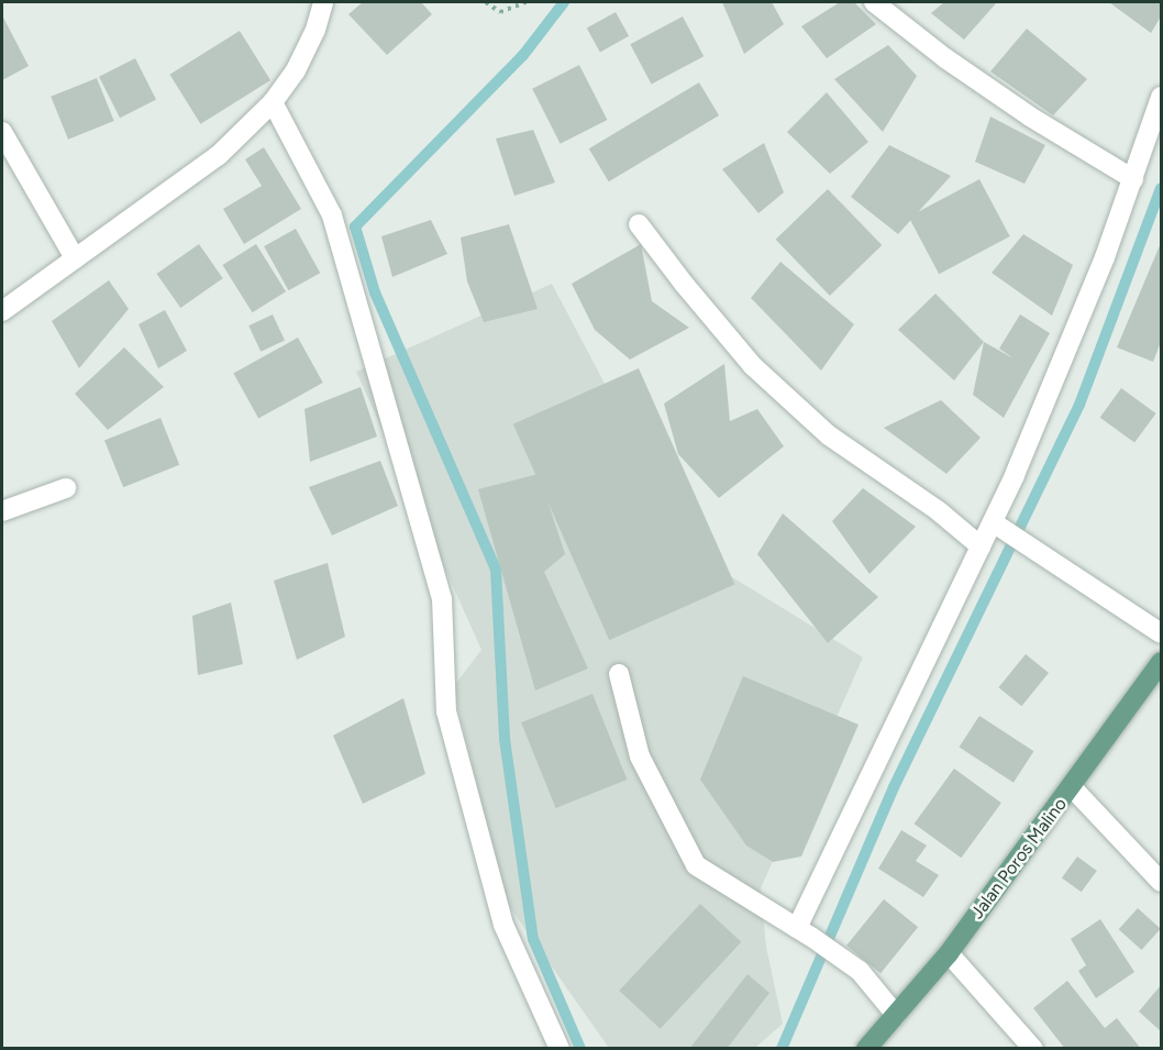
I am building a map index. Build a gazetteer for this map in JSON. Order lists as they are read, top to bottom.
{
  "streets": {
    "main road": ["Jalan Poros Malino"]
  }
}
